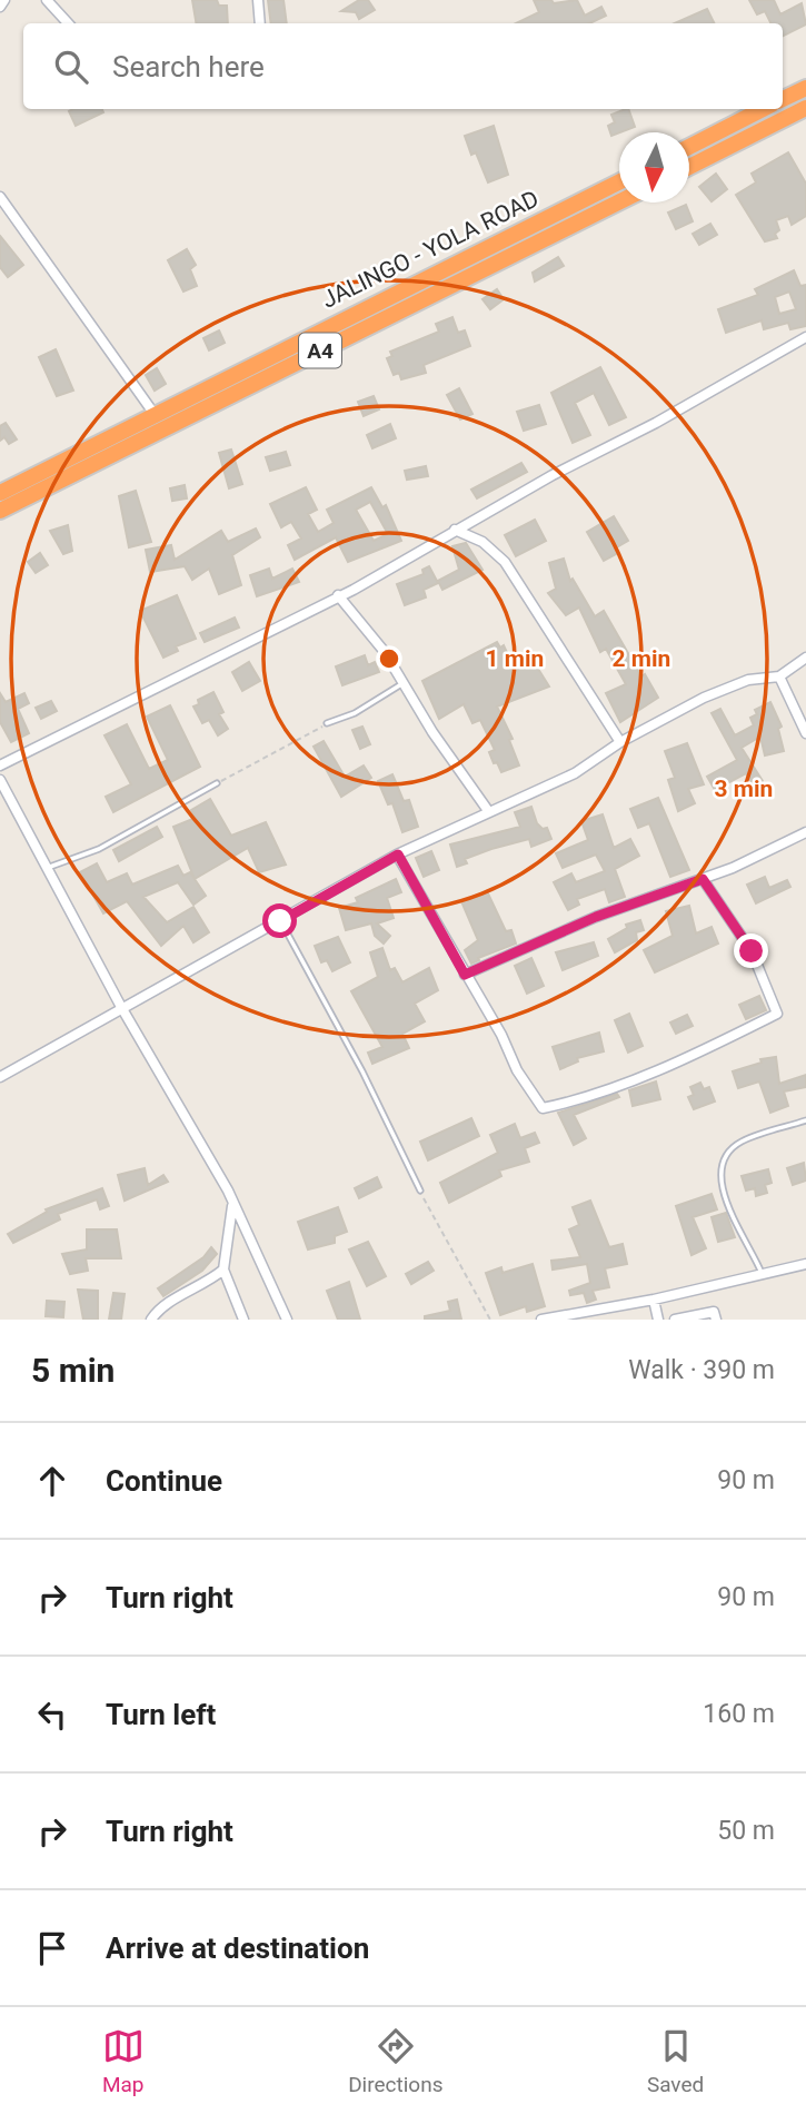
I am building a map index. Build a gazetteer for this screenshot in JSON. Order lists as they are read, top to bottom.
{
  "streets": {
    "highway": ["JALINGO - YOLA ROAD", "A4"]
  },
  "north": "bottom",
  "page": {
    "search": "Search here",
    "heading": ["5 min", "Walk · 390 m"],
    "list": [
      ["Continue", "90 m"],
      ["Turn right", "90 m"],
      ["Turn left", "160 m"],
      ["Turn right", "50 m"],
      "Arrive at destination"
    ],
    "nav": ["Map", "Directions", "Saved"]
  },
  "rings": ["1 min", "2 min", "3 min"]
}
